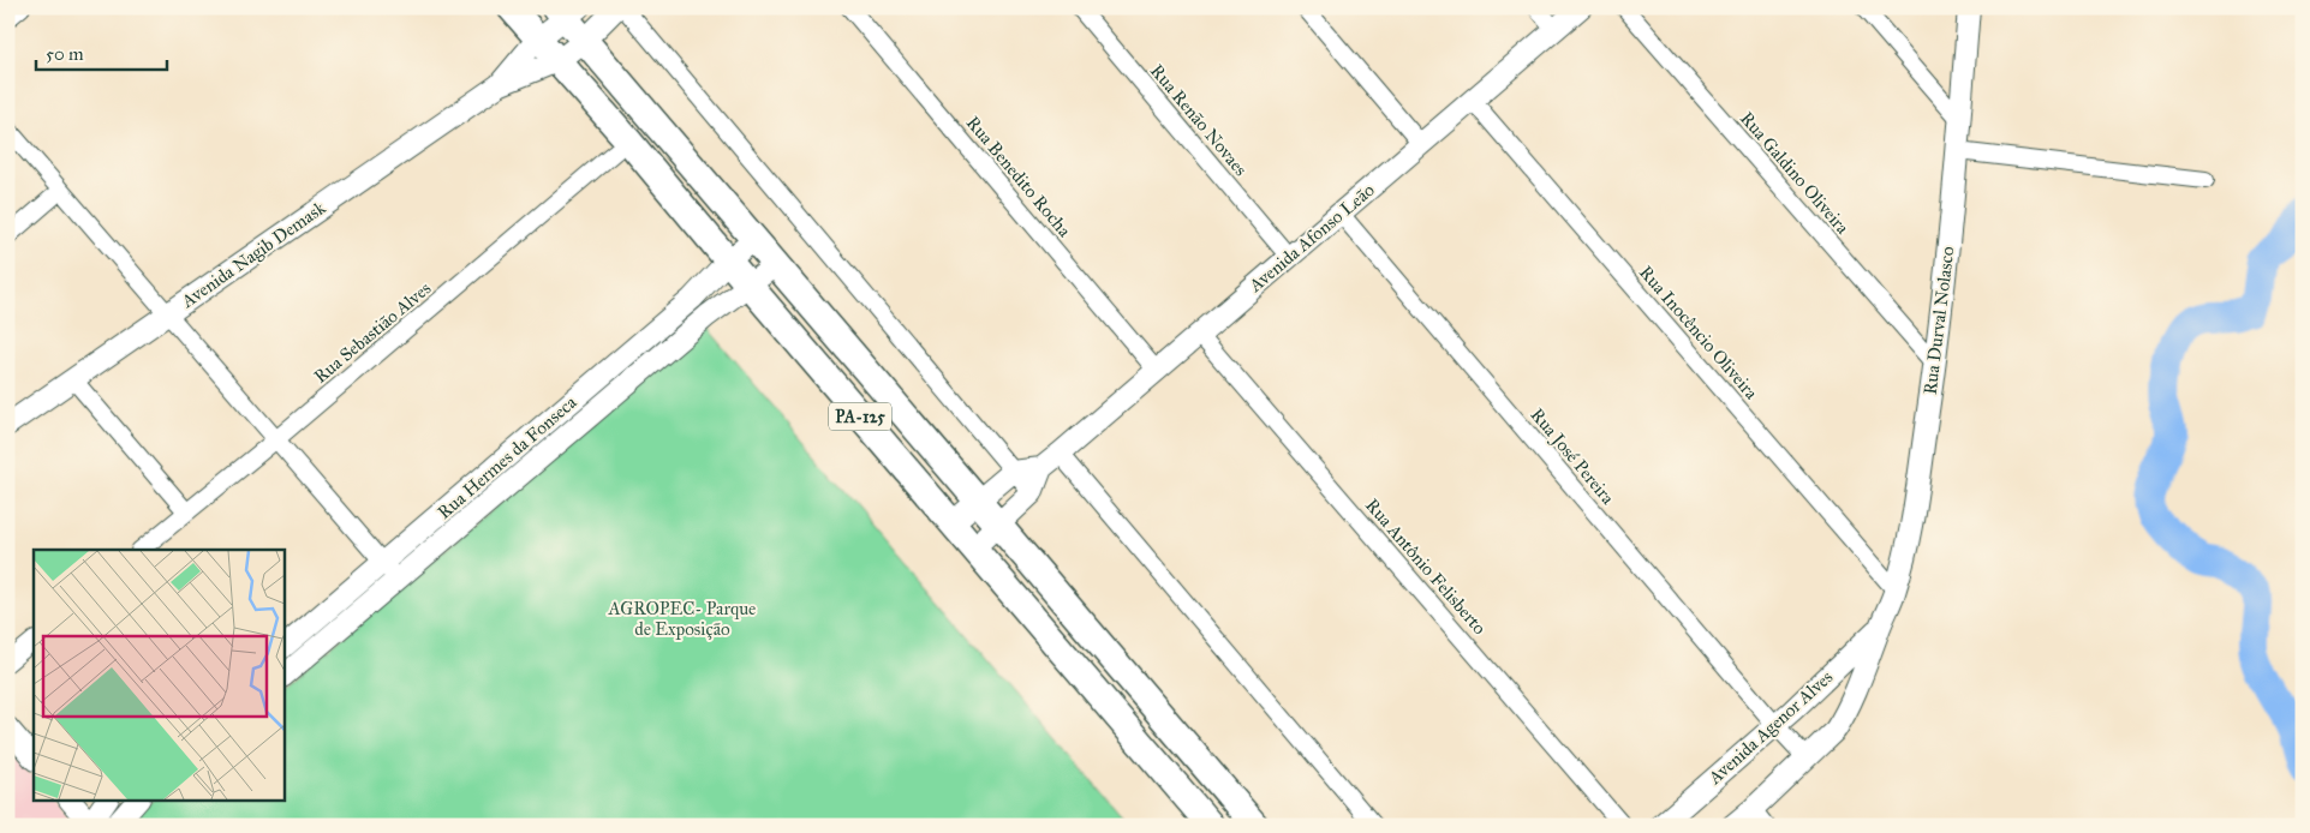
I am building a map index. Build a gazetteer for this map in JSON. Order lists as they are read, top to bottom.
{
  "streets": {
    "main road": ["PA-125"],
    "street": [
      "Rua Renão Novaes",
      "Rua Galdino Oliveira",
      "Rua Benedito Rocha",
      "Avenida Afonso Leão",
      "Avenida Nagib Demask",
      "Rua Durval Nolasco",
      "Rua Sebastião Alves",
      "Rua Inocêncio Oliveira",
      "Rua José Pereira",
      "Rua Hermes da Fonseca",
      "Rua Antônio Felisberto",
      "Avenida Agenor Alves"
    ]
  },
  "crossings": [
    ["Rua Renão Novaes", "Avenida Afonso Leão"],
    ["Rua Galdino Oliveira", "Rua Durval Nolasco"],
    ["Rua Benedito Rocha", "Avenida Afonso Leão"],
    ["Avenida Afonso Leão", "Rua Inocêncio Oliveira"],
    ["Avenida Afonso Leão", "Rua José Pereira"],
    ["Avenida Afonso Leão", "Rua Antônio Felisberto"],
    ["Avenida Nagib Demask", "PA-125"],
    ["Rua Durval Nolasco", "Rua Inocêncio Oliveira"],
    ["Rua Durval Nolasco", "Rua José Pereira"],
    ["Rua Durval Nolasco", "Avenida Agenor Alves"],
    ["Rua Sebastião Alves", "PA-125"],
    ["PA-125", "Rua Hermes da Fonseca"],
    ["Rua José Pereira", "Avenida Agenor Alves"]
  ],
  "parks": ["AGROPEC- Parque de Exposição"],
  "scale_bar": "50 m"
}
